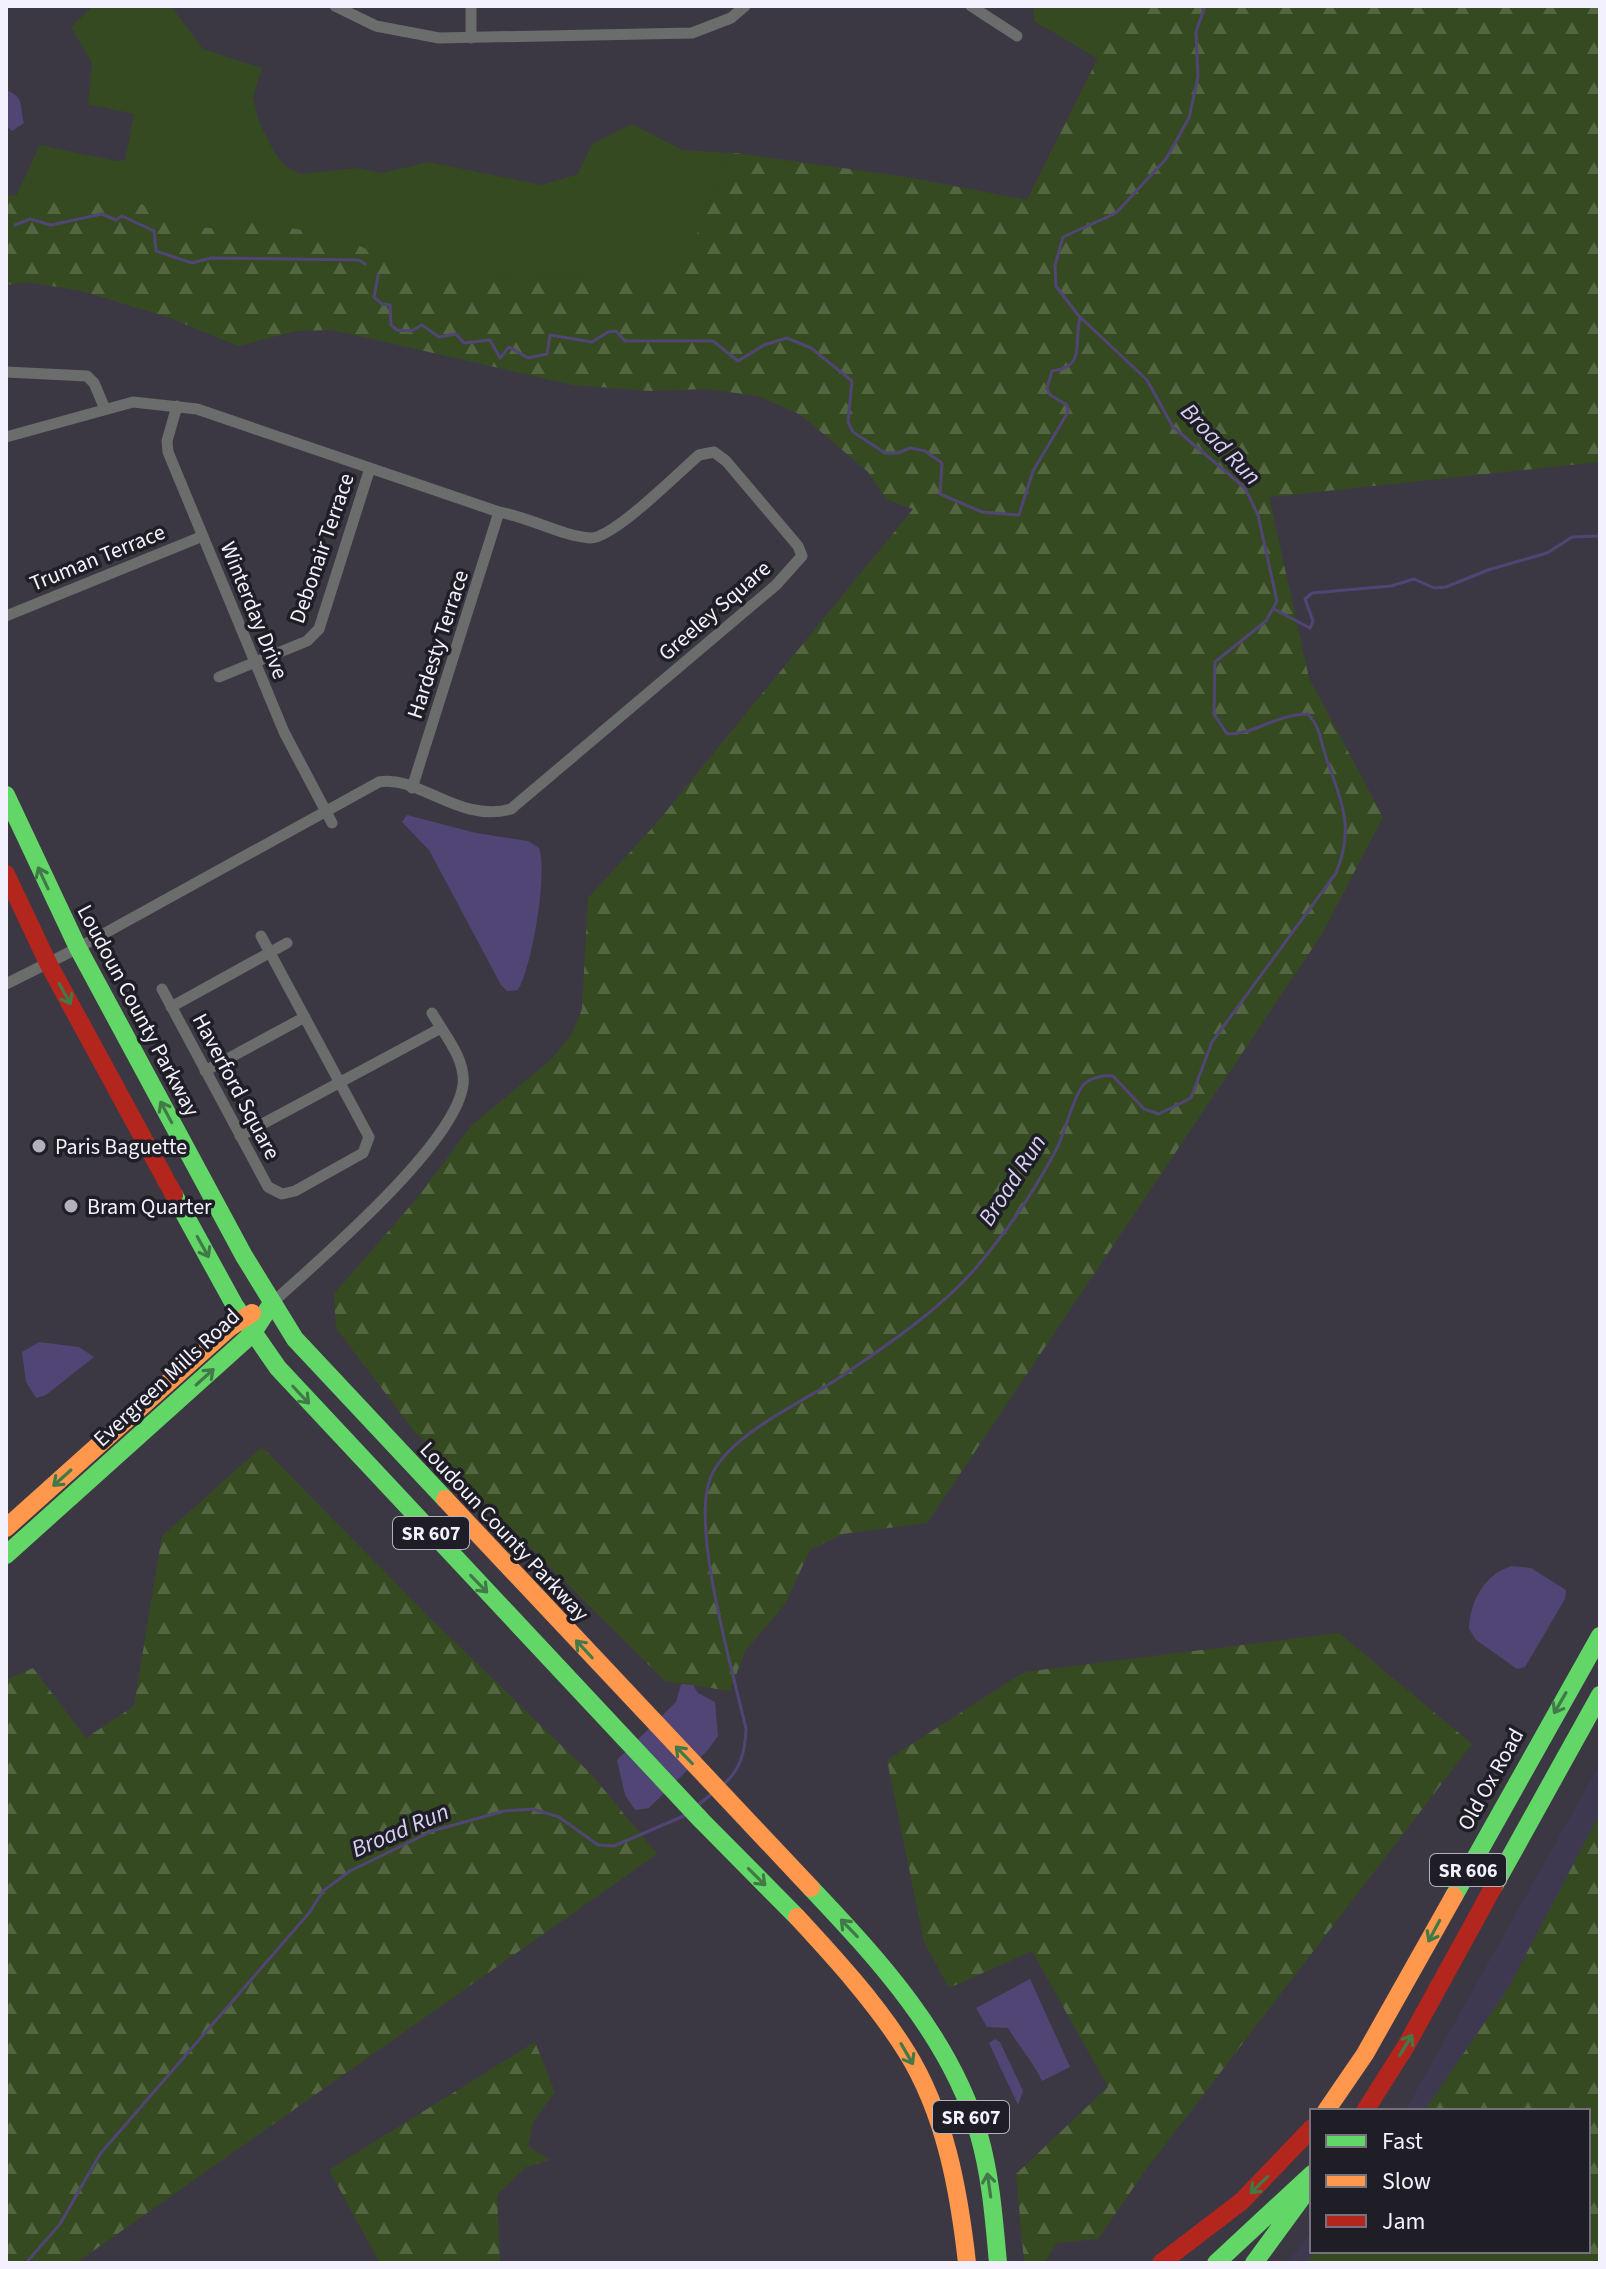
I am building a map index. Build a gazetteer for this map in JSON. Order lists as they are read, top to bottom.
{
  "streets": {
    "main road": [
      "Loudoun County Parkway",
      "Evergreen Mills Road",
      "SR 607",
      "Old Ox Road",
      "SR 606"
    ],
    "street": [
      "Debonair Terrace",
      "Truman Terrace",
      "Winterday Drive",
      "Greeley Square",
      "Hardesty Terrace",
      "Haverford Square"
    ]
  },
  "crossings": [
    ["Debonair Terrace", "Winterday Drive"],
    ["Debonair Terrace", "Greeley Square"],
    ["Truman Terrace", "Winterday Drive"],
    ["Winterday Drive", "Greeley Square"],
    ["Greeley Square", "Hardesty Terrace"],
    ["Greeley Square", "Loudoun County Parkway"],
    ["Greeley Square", "SR 607"],
    ["Loudoun County Parkway", "Evergreen Mills Road"],
    ["Evergreen Mills Road", "SR 607"]
  ],
  "water": ["Broad Run"],
  "places": ["Paris Baguette", "Bram Quarter"],
  "legend": ["Fast", "Slow", "Jam"]
}
